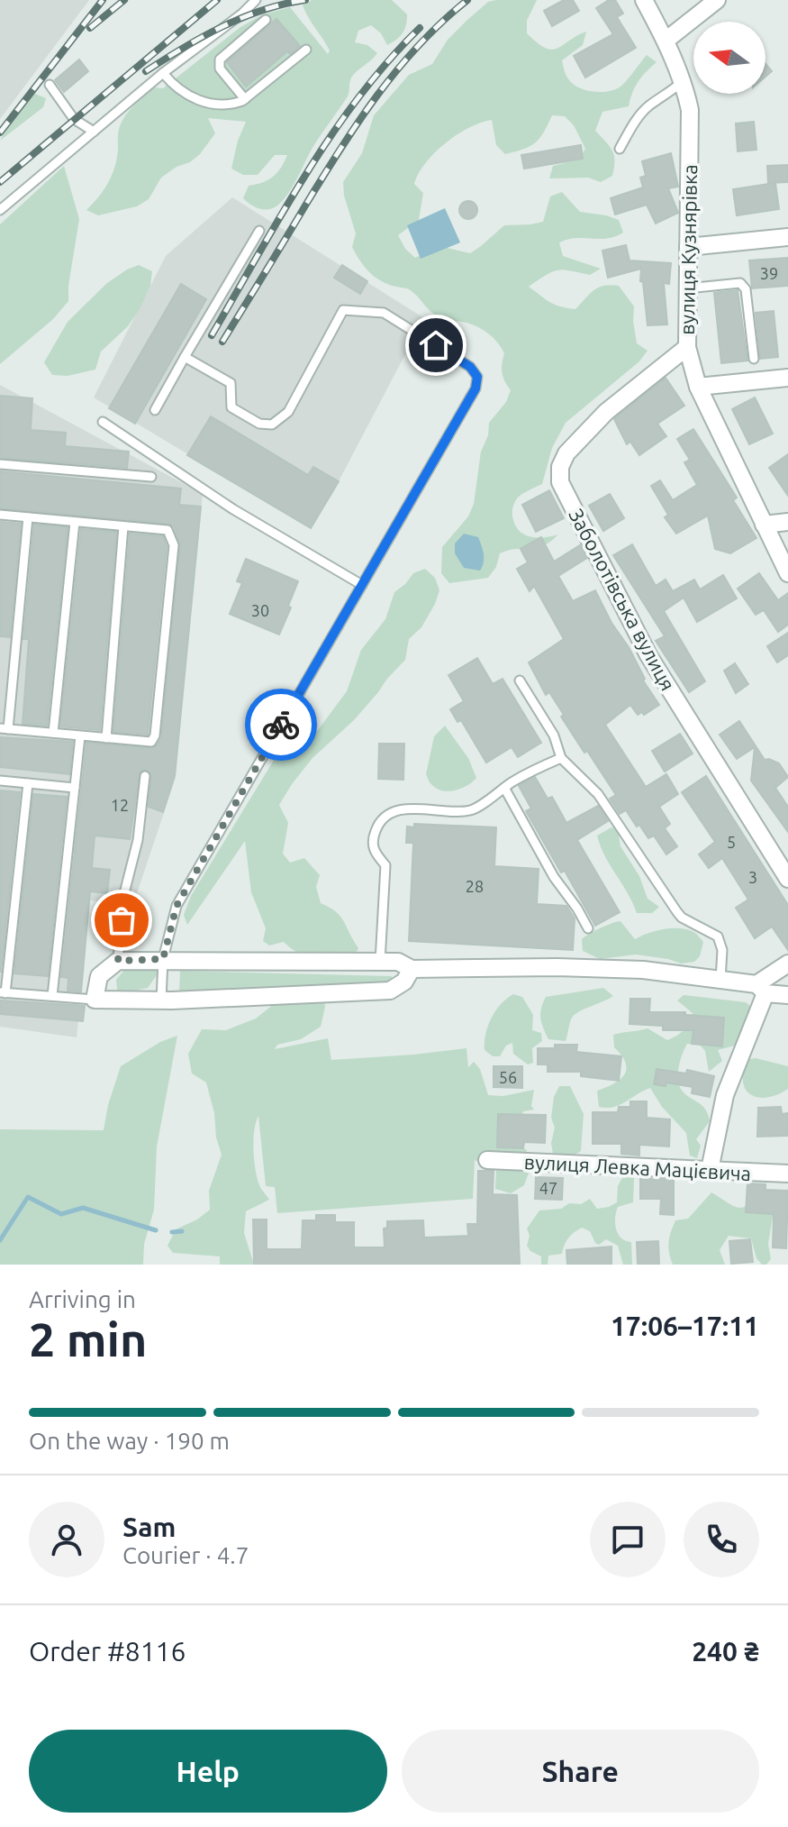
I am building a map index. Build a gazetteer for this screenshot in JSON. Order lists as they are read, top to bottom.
{
  "streets": {
    "street": ["вулиця Кузнярівка", "Заболотівська вулиця", "вулиця Левка Мацієвича"]
  },
  "crossings": [
    ["вулиця Кузнярівка", "Заболотівська вулиця"]
  ],
  "house_numbers": [
    "39",
    "30",
    "12",
    "5",
    "3",
    "28",
    "56",
    "47"
  ],
  "north": "left",
  "page": {
    "heading": ["2 min", "Arriving in", "17:06–17:11"],
    "panel": [
      "Sam",
      "Courier · 4.7",
      "Order #8116",
      "240 ₴"
    ],
    "bar": "On the way · 190 m",
    "buttons": ["Help", "Share"]
  }
}
